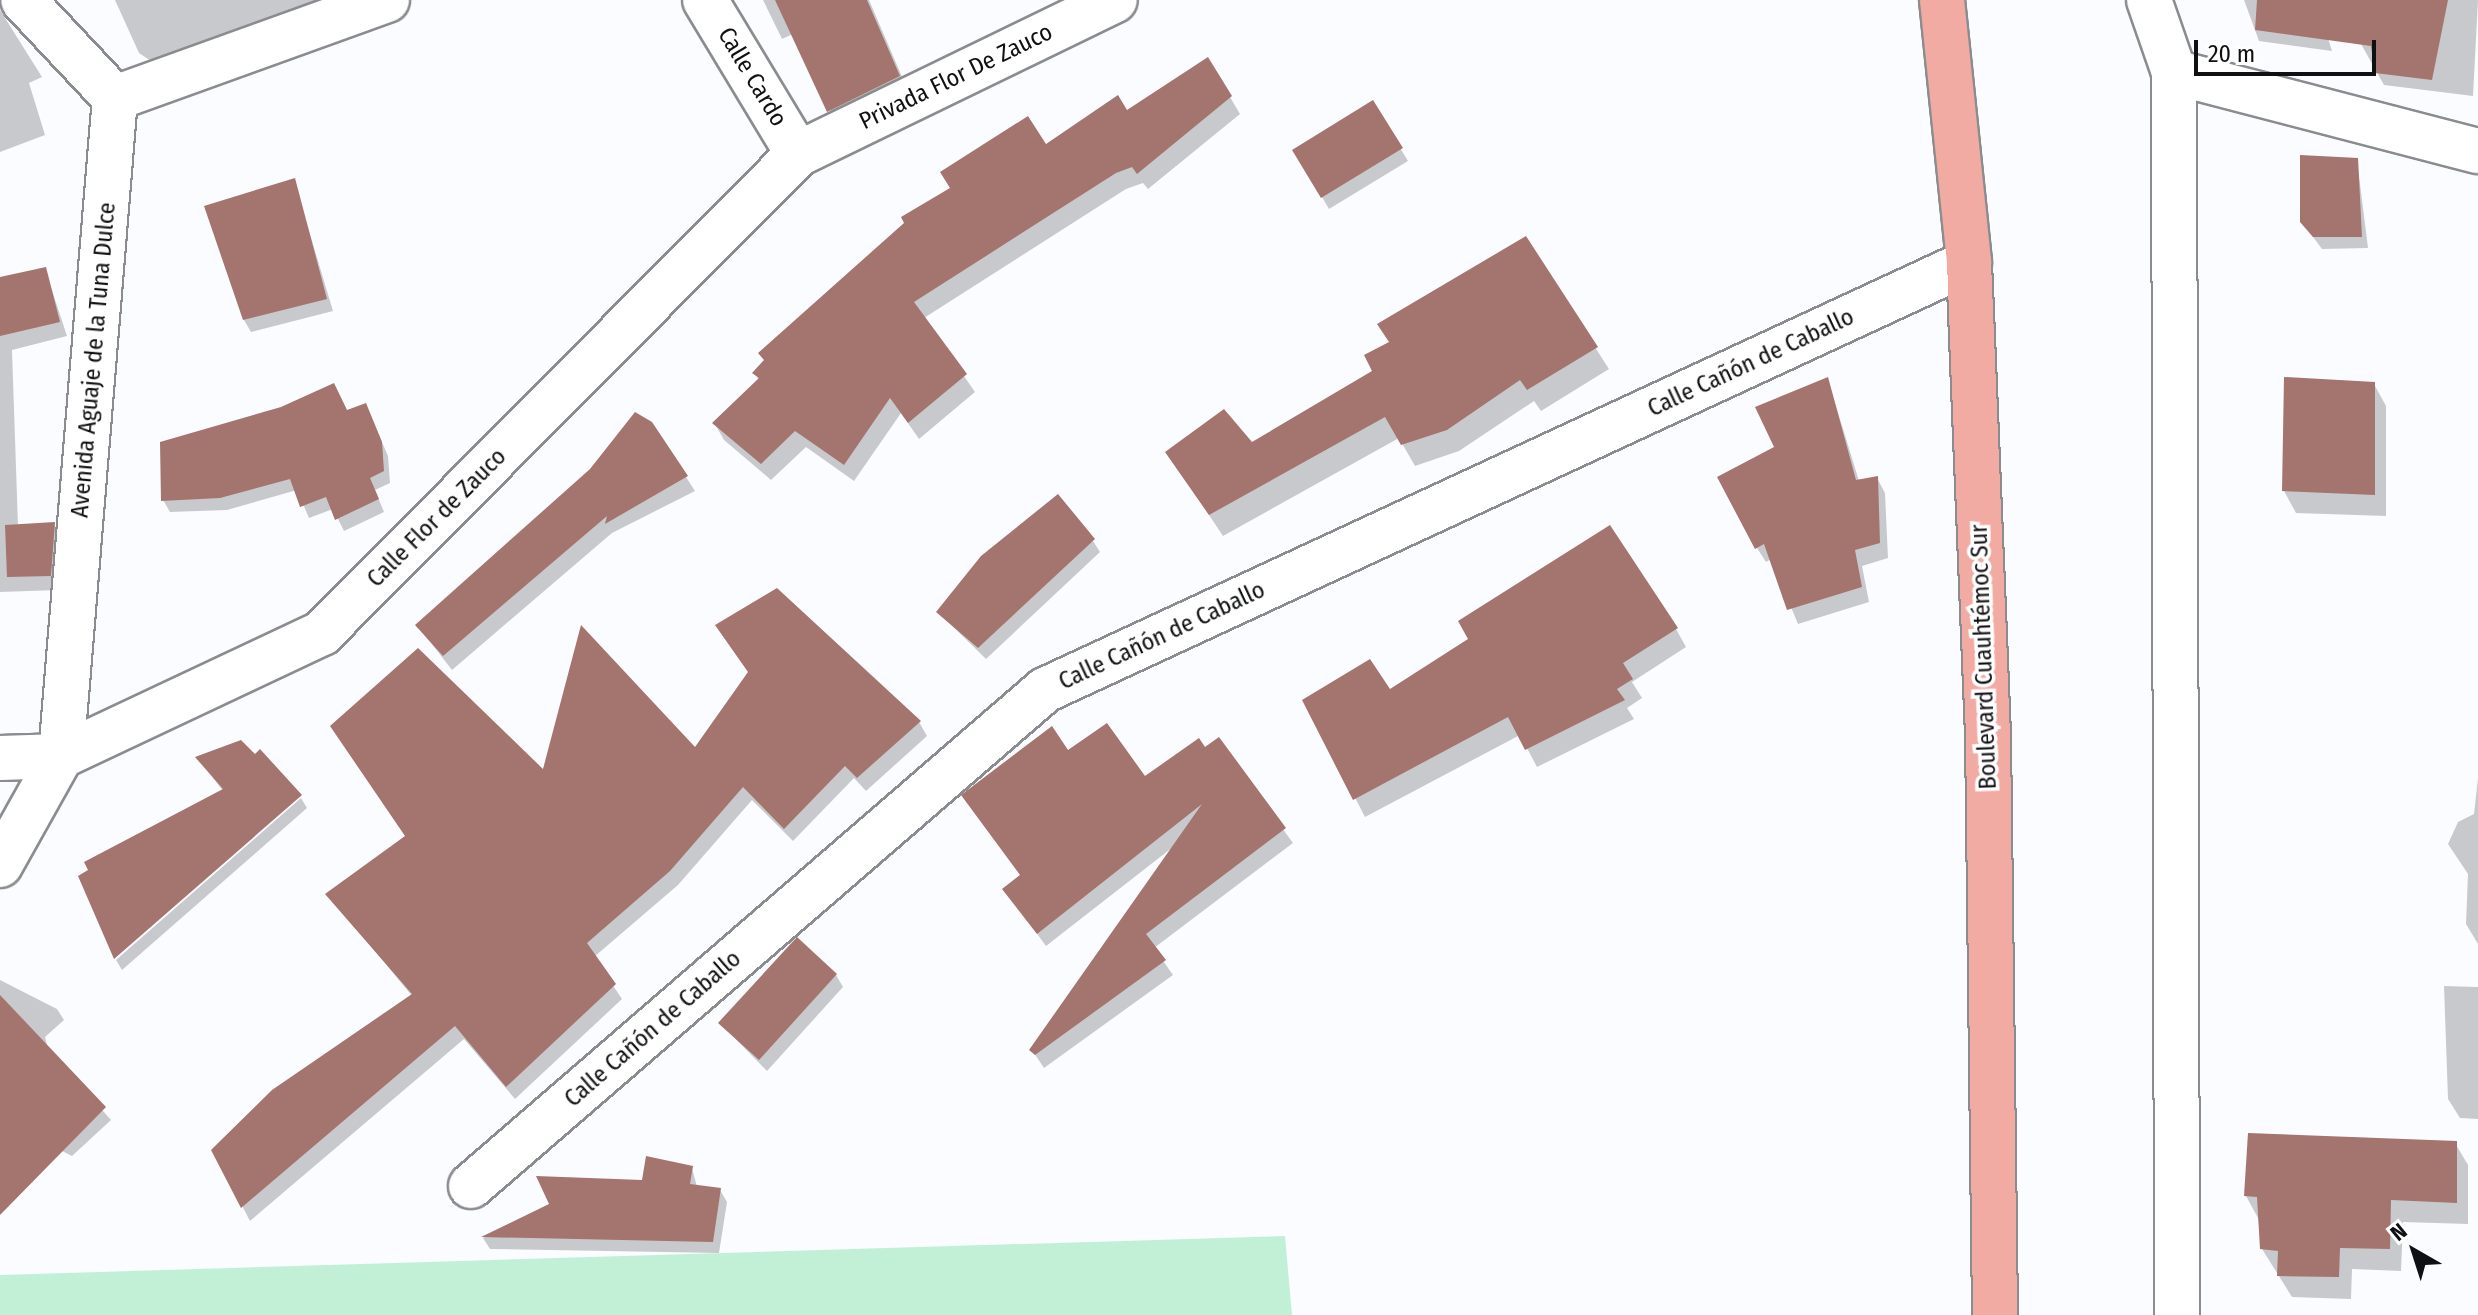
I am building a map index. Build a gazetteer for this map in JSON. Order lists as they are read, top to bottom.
{
  "streets": {
    "main road": ["Boulevard Cuauhtémoc Sur"],
    "street": [
      "Calle Cardo",
      "Privada Flor De Zauco",
      "Avenida Aguaje de la Tuna Dulce",
      "Calle Cañón de Caballo",
      "Calle Flor de Zauco"
    ]
  },
  "crossings": [
    ["Calle Cardo", "Privada Flor De Zauco"],
    ["Calle Cardo", "Calle Flor de Zauco"],
    ["Privada Flor De Zauco", "Calle Flor de Zauco"],
    ["Avenida Aguaje de la Tuna Dulce", "Calle Flor de Zauco"],
    ["Calle Cañón de Caballo", "Boulevard Cuauhtémoc Sur"]
  ],
  "scale_bar": "20 m",
  "north": "top left"
}
